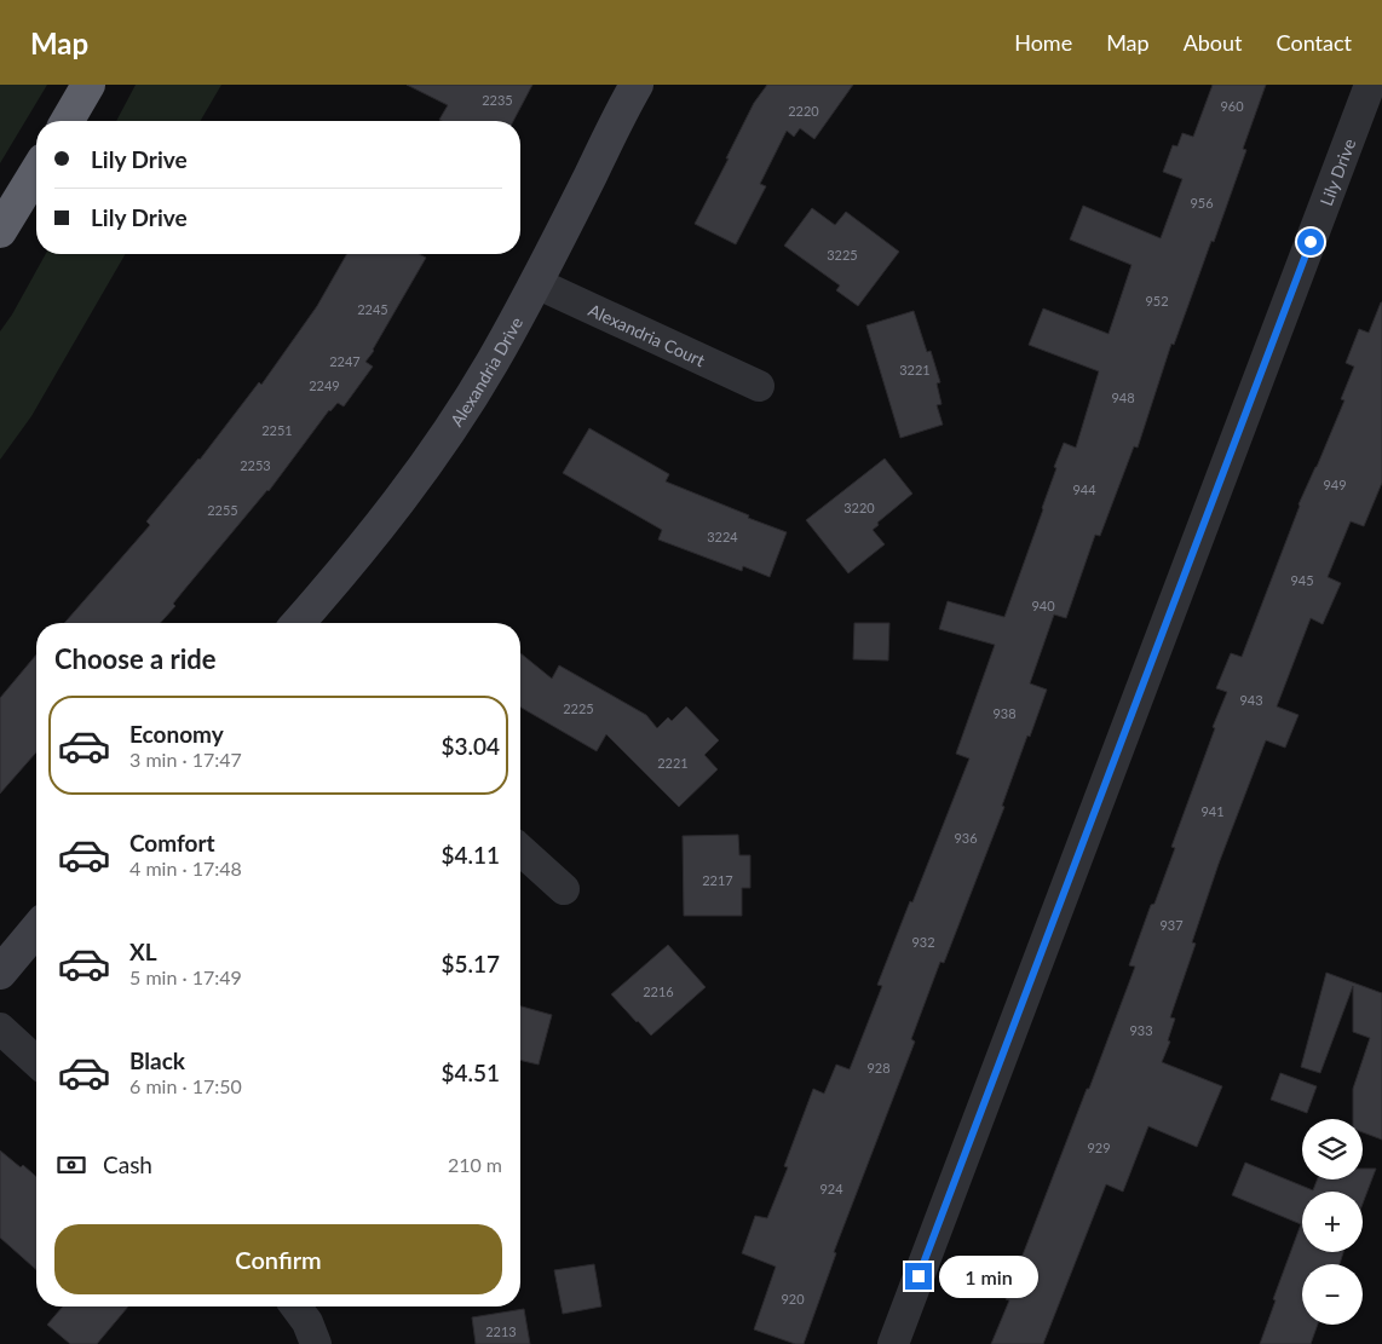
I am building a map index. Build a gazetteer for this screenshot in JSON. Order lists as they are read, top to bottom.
{
  "streets": {
    "street": ["Lily Drive", "Alexandria Court", "Alexandria Drive"]
  },
  "crossings": [
    ["Alexandria Court", "Alexandria Drive"]
  ],
  "house_numbers": [
    "2235",
    "960",
    "2220",
    "956",
    "3225",
    "952",
    "2245",
    "2247",
    "3221",
    "2249",
    "948",
    "2251",
    "2253",
    "949",
    "944",
    "3220",
    "2255",
    "3224",
    "945",
    "940",
    "943",
    "2225",
    "938",
    "2221",
    "941",
    "936",
    "2217",
    "937",
    "932",
    "2216",
    "933",
    "928",
    "929",
    "924",
    "920",
    "2213"
  ],
  "page": {
    "header": "Map",
    "nav": [
      "Home",
      "Map",
      "About",
      "Contact"
    ],
    "banner": ["Lily Drive", "Lily Drive"],
    "heading": "Choose a ride",
    "list": [
      {
        "name": "Economy",
        "note": "3 min · 17:47",
        "value": "$3.04"
      },
      {
        "name": "Comfort",
        "note": "4 min · 17:48",
        "value": "$4.11"
      },
      {
        "name": "XL",
        "note": "5 min · 17:49",
        "value": "$5.17"
      },
      {
        "name": "Black",
        "note": "6 min · 17:50",
        "value": "$4.51"
      }
    ],
    "map_buttons": ["+", "−"],
    "pay": ["Cash", "210 m"],
    "buttons": "Confirm",
    "bubble": "1 min"
  }
}
